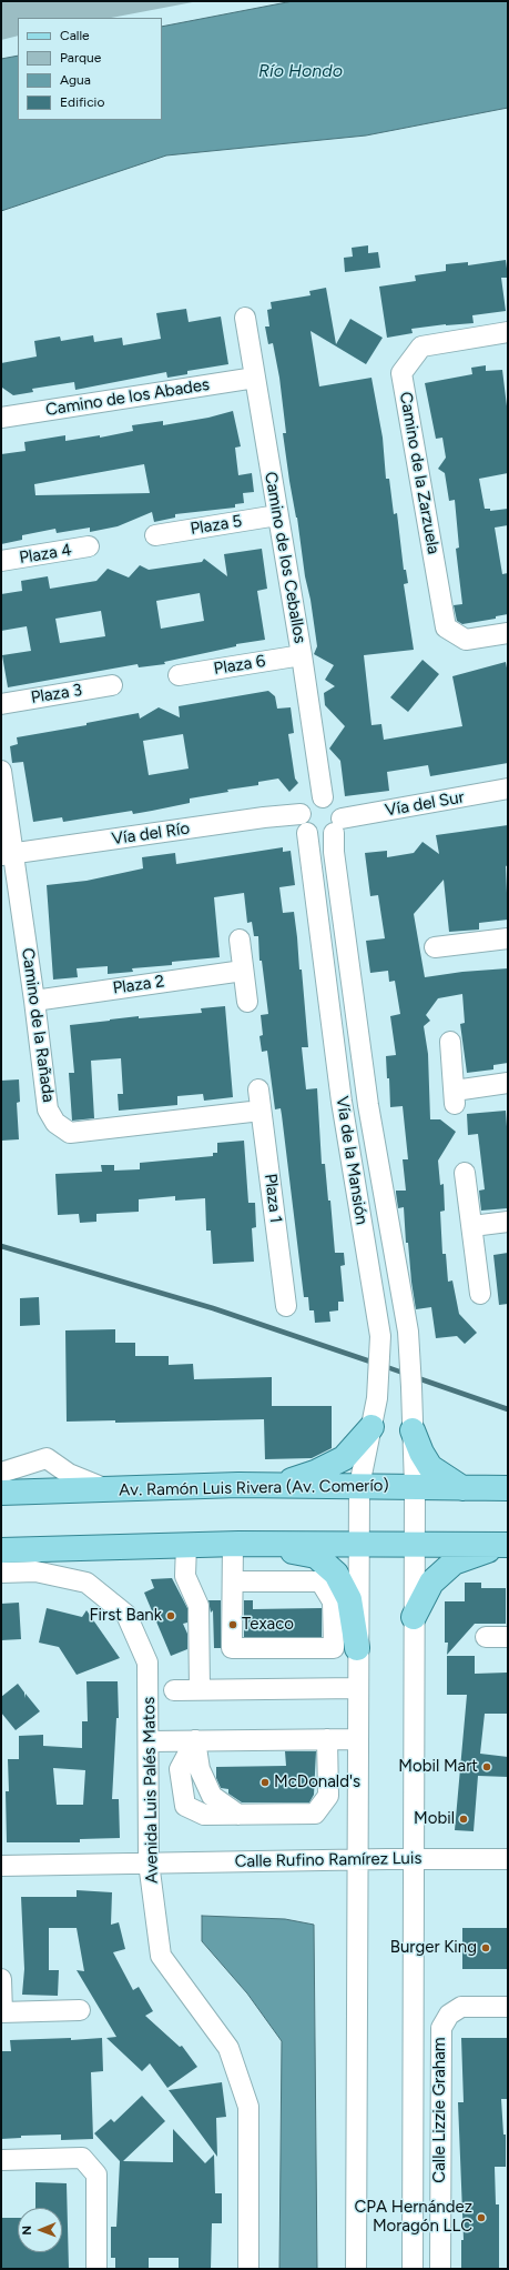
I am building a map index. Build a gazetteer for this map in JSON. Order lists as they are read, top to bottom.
{
  "streets": {
    "main road": ["Av. Ramón Luis Rivera (Av. Comerío)"],
    "street": [
      "Camino de los Abades",
      "Camino de la Zarzuela",
      "Plaza 5",
      "Plaza 4",
      "Camino de los Ceballos",
      "Plaza 6",
      "Plaza 3",
      "Vía del Sur",
      "Vía del Río",
      "Plaza 2",
      "Camino de la Rañada",
      "Vía de la Mansión",
      "Plaza 1",
      "Avenida Luis Palés Matos",
      "Calle Rufino Ramírez Luis",
      "Calle Lizzie Graham"
    ]
  },
  "crossings": [
    ["Camino de los Abades", "Camino de los Ceballos"],
    ["Plaza 5", "Camino de los Ceballos"],
    ["Camino de los Ceballos", "Plaza 6"],
    ["Camino de los Ceballos", "Vía del Sur"],
    ["Camino de los Ceballos", "Vía del Río"],
    ["Camino de los Ceballos", "Vía de la Mansión"],
    ["Vía del Sur", "Vía del Río"],
    ["Vía del Sur", "Vía de la Mansión"],
    ["Vía del Río", "Camino de la Rañada"],
    ["Vía del Río", "Vía de la Mansión"],
    ["Plaza 2", "Camino de la Rañada"],
    ["Camino de la Rañada", "Plaza 1"],
    ["Vía de la Mansión", "Av. Ramón Luis Rivera (Av. Comerío)"],
    ["Vía de la Mansión", "Calle Rufino Ramírez Luis"],
    ["Avenida Luis Palés Matos", "Calle Rufino Ramírez Luis"]
  ],
  "water": ["Río Hondo"],
  "places": [
    "First Bank",
    "Texaco",
    "Mobil Mart",
    "McDonald's",
    "Mobil",
    "Burger King",
    "CPA Hernández Moragón LLC"
  ],
  "legend": [
    "Calle",
    "Parque",
    "Agua",
    "Edificio"
  ],
  "north": "left"
}
